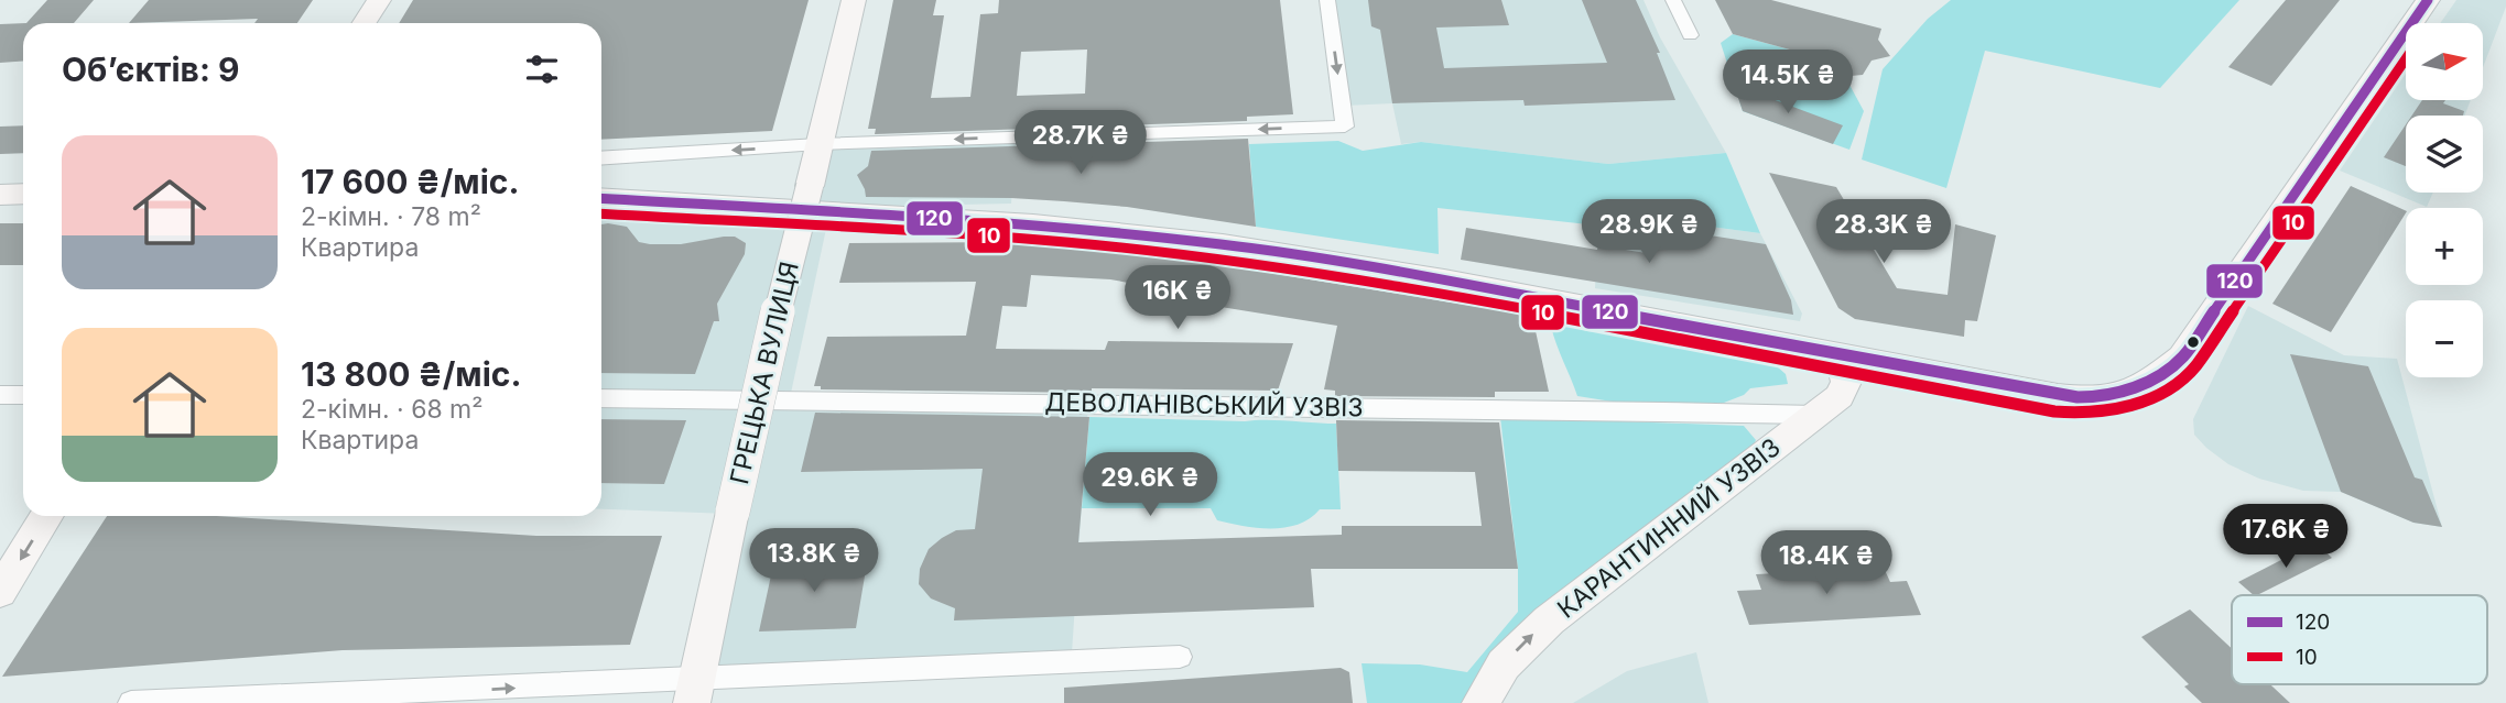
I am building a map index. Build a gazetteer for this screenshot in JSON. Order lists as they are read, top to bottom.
{
  "streets": {
    "main road": ["ГРЕЦЬКА ВУЛИЦЯ", "КАРАНТИННИЙ УЗВІЗ"],
    "street": ["ДЕВОЛАНІВСЬКИЙ УЗВІЗ"]
  },
  "crossings": [
    ["ДЕВОЛАНІВСЬКИЙ УЗВІЗ", "КАРАНТИННИЙ УЗВІЗ"]
  ],
  "one_way": ["КАРАНТИННИЙ УЗВІЗ"],
  "lines": ["transit line 120", "transit line 10"],
  "legend": ["120", "10"],
  "north": "right",
  "page": {
    "map_buttons": ["+", "−"],
    "heading": "Об’єктів: 9",
    "price": [
      "14.5K ₴",
      "28.7K ₴",
      "28.9K ₴",
      "28.3K ₴",
      "16K ₴",
      "29.6K ₴",
      "17.6K ₴",
      "13.8K ₴",
      "18.4K ₴"
    ],
    "list": [
      {
        "name": "17 600 ₴/міс.",
        "note": "2-кімн. · 78 m² · Квартира"
      },
      {
        "name": "13 800 ₴/міс.",
        "note": "2-кімн. · 68 m² · Квартира"
      }
    ]
  }
}
